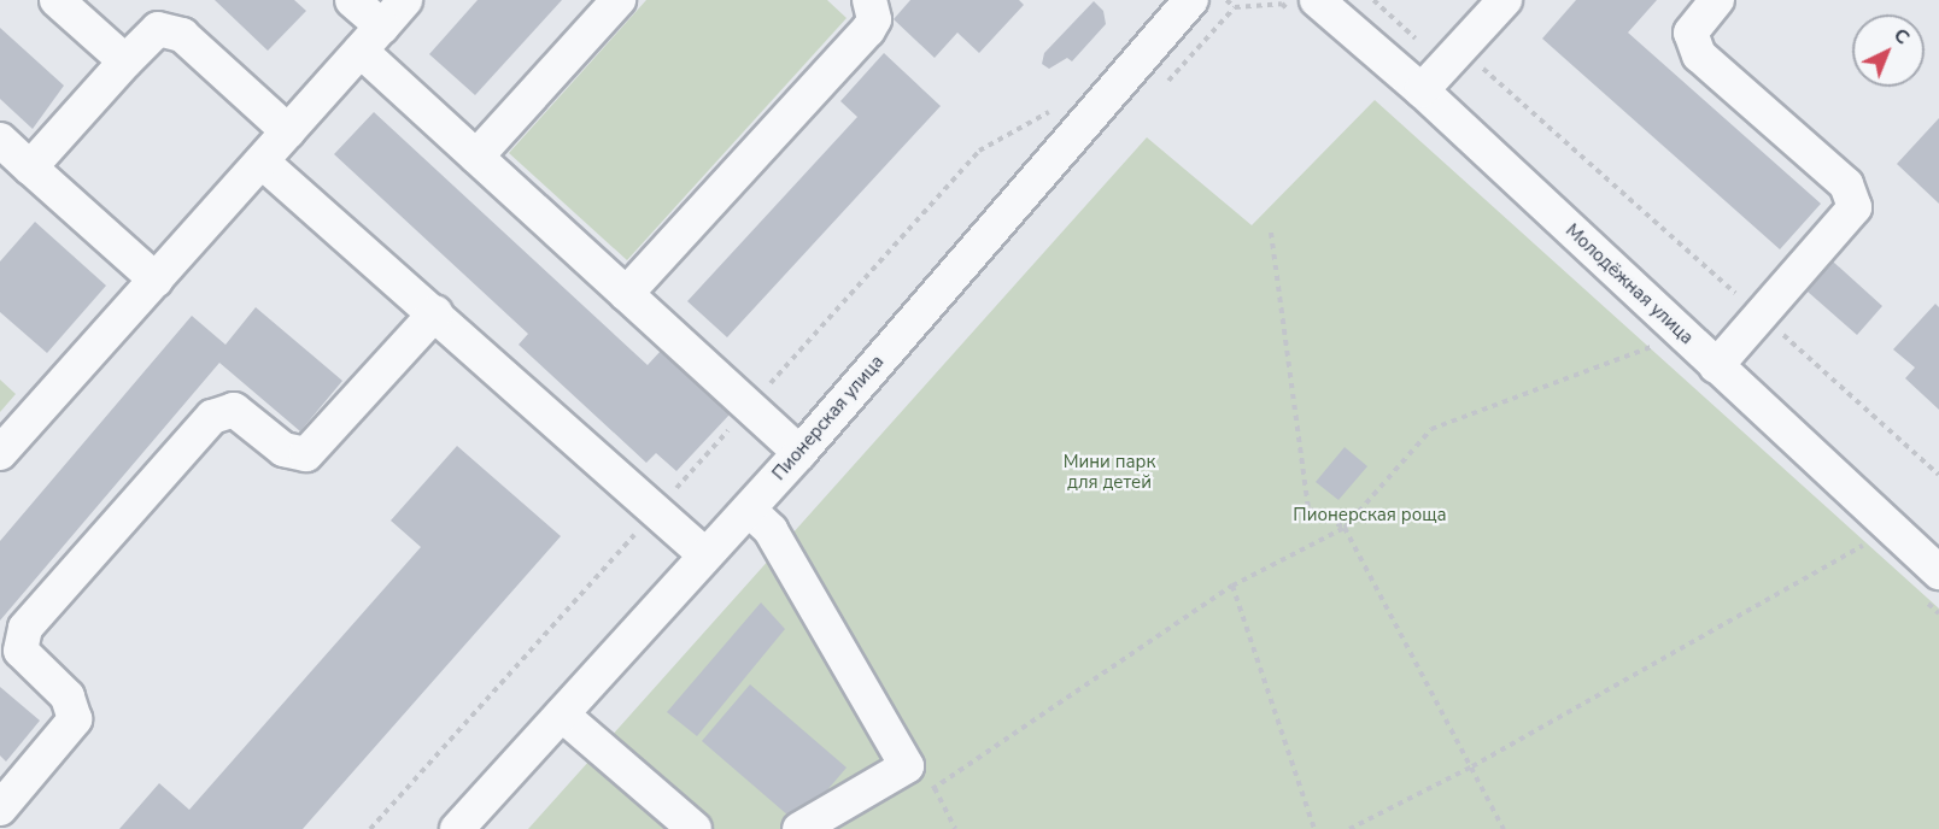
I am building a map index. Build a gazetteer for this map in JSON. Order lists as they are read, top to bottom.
{
  "streets": {
    "street": ["Молодёжная улица", "Пионерская улица"]
  },
  "parks": ["Мини парк для детей", "Пионерская роща"],
  "north": "top right"
}
